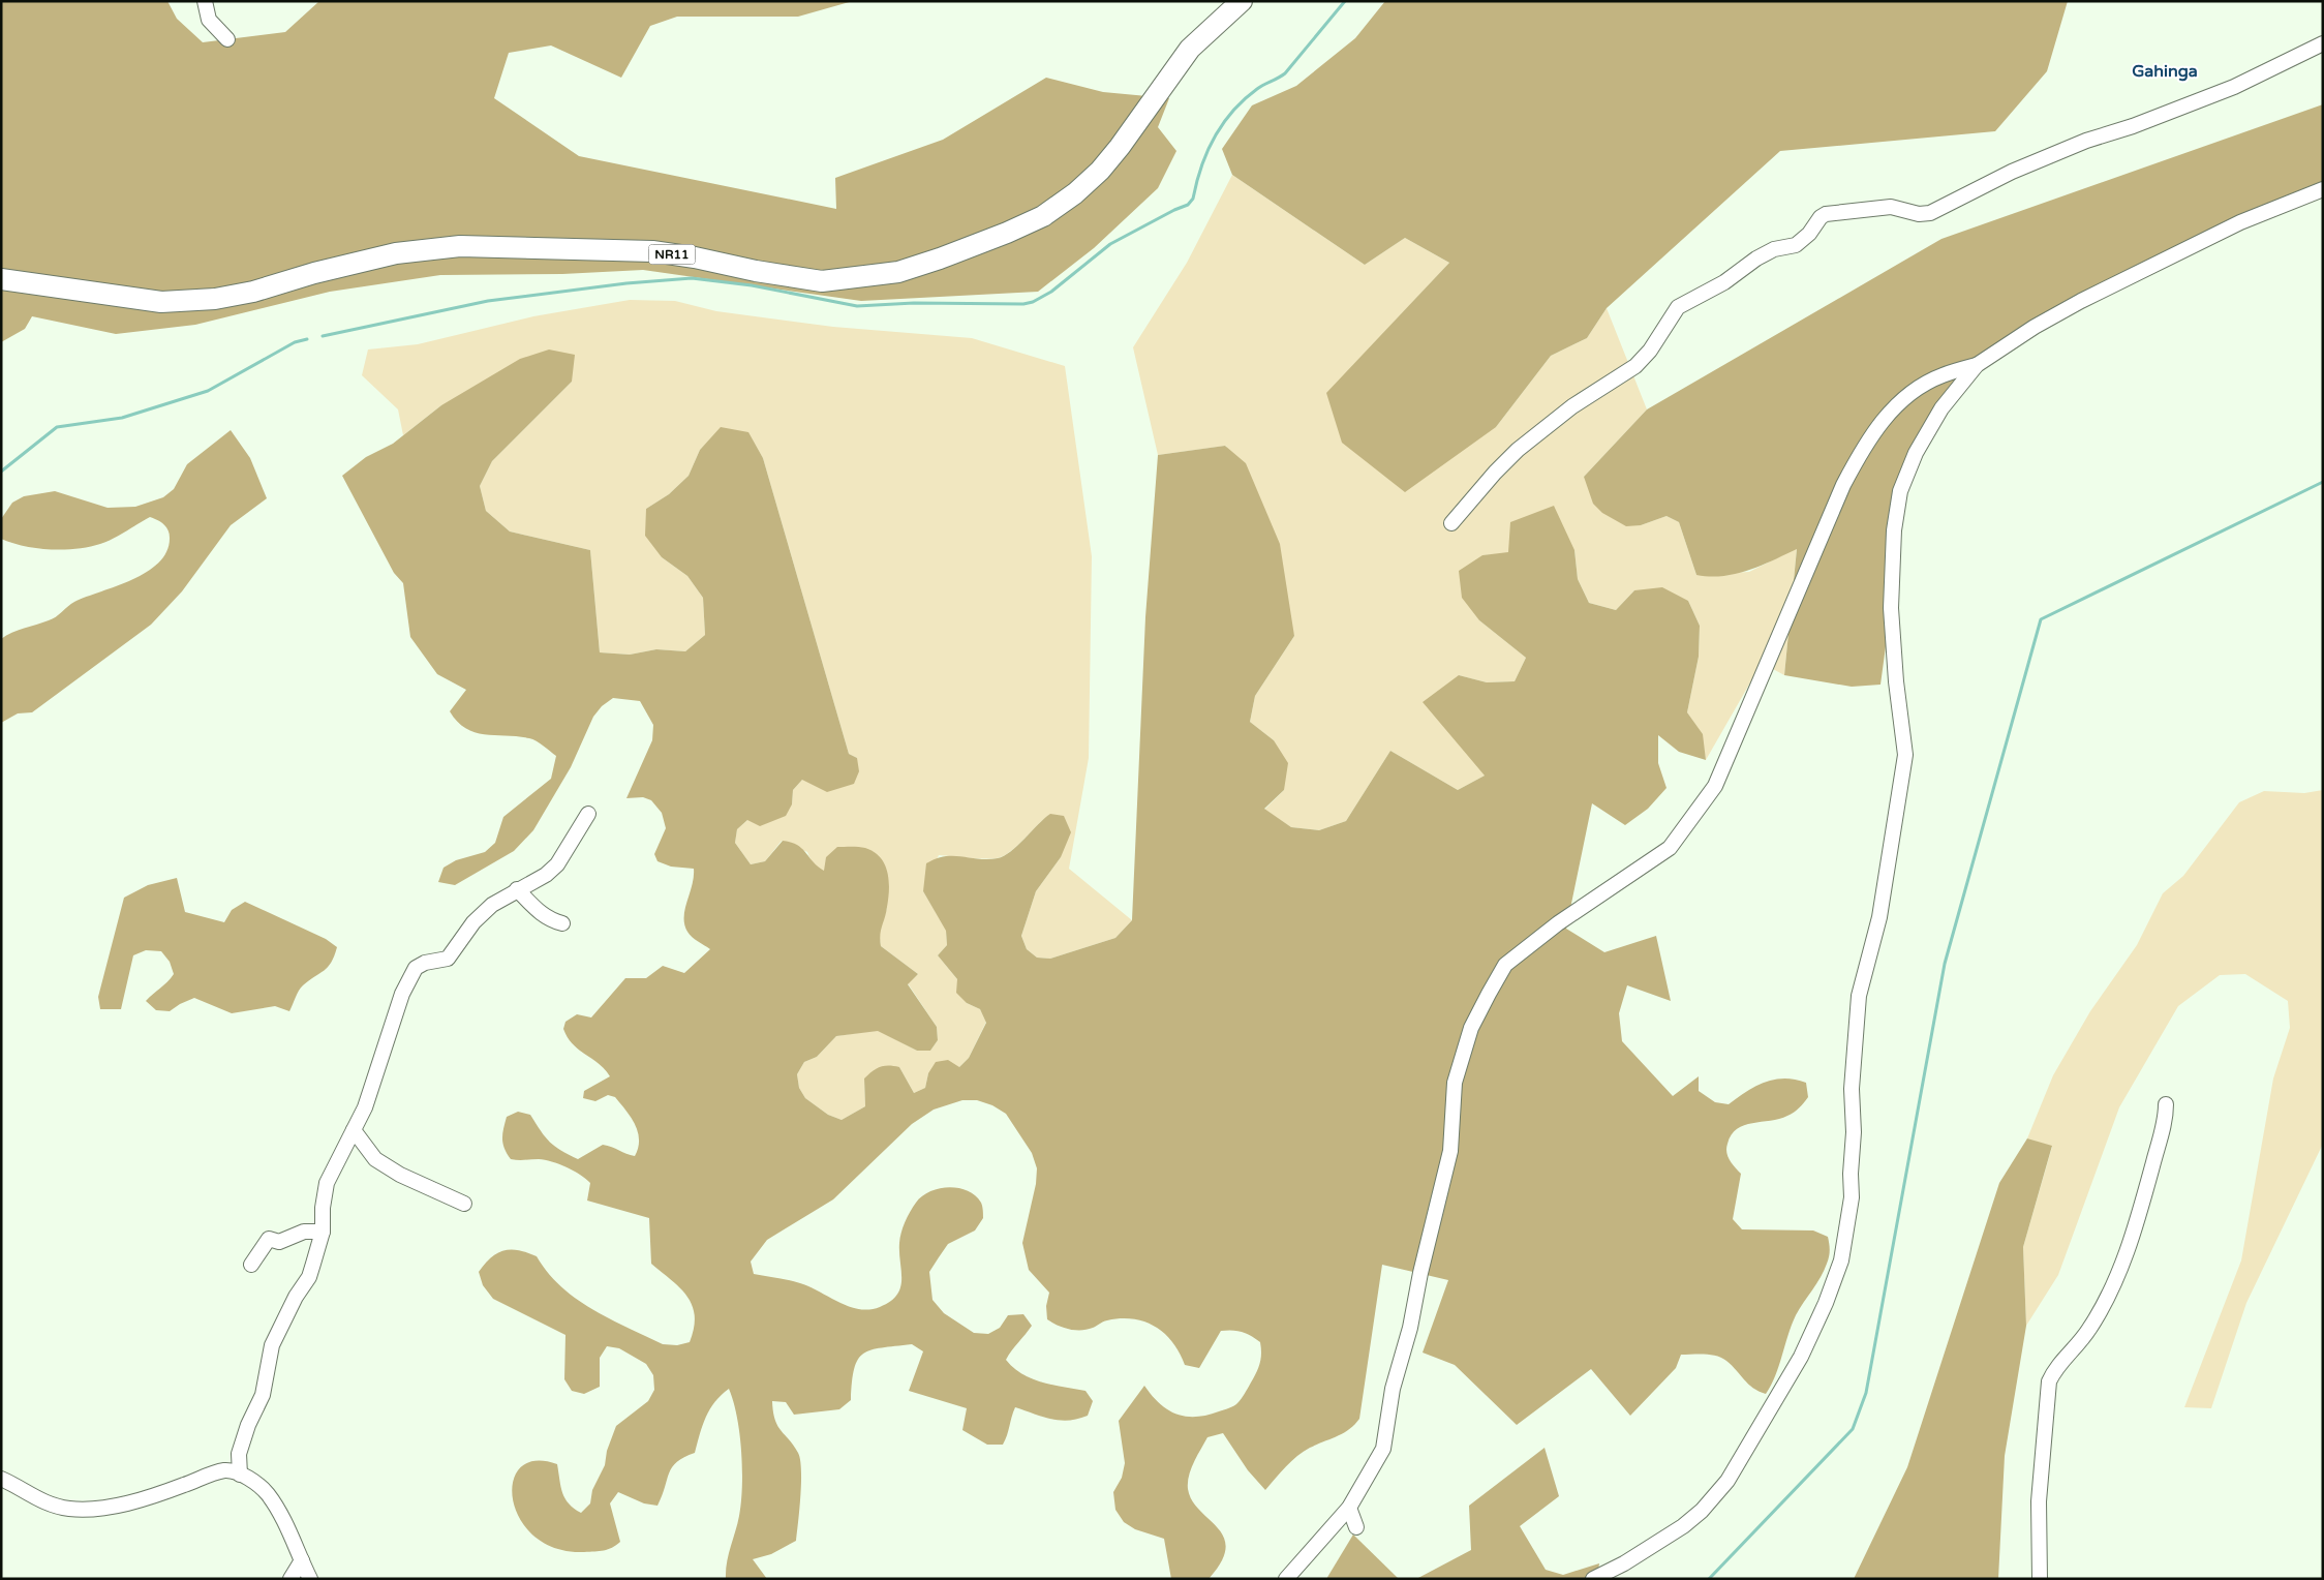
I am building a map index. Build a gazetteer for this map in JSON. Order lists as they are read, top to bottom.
{
  "streets": {
    "highway": ["NR11"]
  },
  "districts": ["Gahinga"]
}
